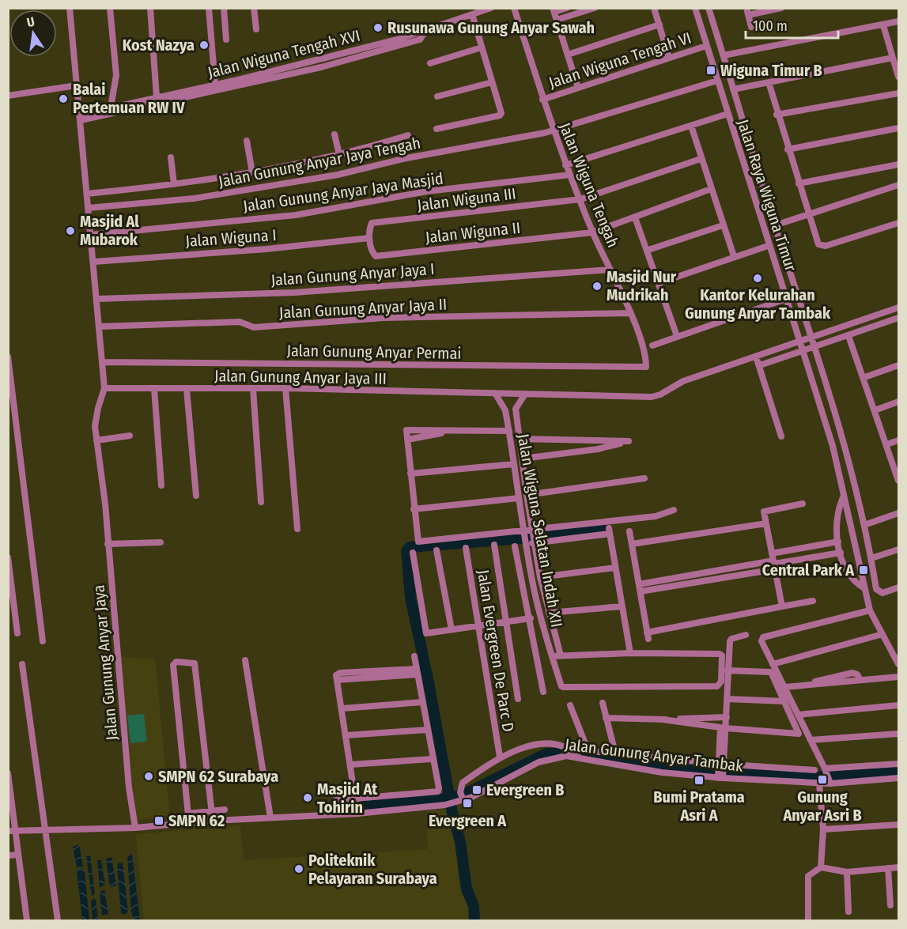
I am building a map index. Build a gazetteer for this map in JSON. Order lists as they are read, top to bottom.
{
  "streets": {
    "street": [
      "Jalan Wiguna Tengah XVI",
      "Jalan Wiguna Tengah VI",
      "Jalan Gunung Anyar Jaya Tengah",
      "Jalan Wiguna Tengah",
      "Jalan Gunung Anyar Jaya Masjid",
      "Jalan Raya Wiguna Timur",
      "Jalan Wiguna III",
      "Jalan Wiguna II",
      "Jalan Wiguna I",
      "Jalan Gunung Anyar Jaya I",
      "Jalan Gunung Anyar Jaya II",
      "Jalan Gunung Anyar Permai",
      "Jalan Gunung Anyar Jaya III",
      "Jalan Wiguna Selatan Indah XII",
      "Jalan Evergreen De Parc D",
      "Jalan Gunung Anyar Jaya",
      "Jalan Gunung Anyar Tambak"
    ]
  },
  "crossings": [
    ["Jalan Wiguna Tengah XVI", "Jalan Gunung Anyar Jaya"],
    ["Jalan Wiguna Tengah VI", "Jalan Wiguna Tengah"],
    ["Jalan Wiguna Tengah VI", "Jalan Raya Wiguna Timur"],
    ["Jalan Gunung Anyar Jaya Tengah", "Jalan Wiguna Tengah"],
    ["Jalan Gunung Anyar Jaya Tengah", "Jalan Raya Wiguna Timur"],
    ["Jalan Gunung Anyar Jaya Tengah", "Jalan Gunung Anyar Jaya"],
    ["Jalan Wiguna Tengah", "Jalan Gunung Anyar Jaya Masjid"],
    ["Jalan Wiguna Tengah", "Jalan Wiguna III"],
    ["Jalan Wiguna Tengah", "Jalan Wiguna II"],
    ["Jalan Wiguna Tengah", "Jalan Gunung Anyar Jaya I"],
    ["Jalan Wiguna Tengah", "Jalan Gunung Anyar Jaya II"],
    ["Jalan Wiguna Tengah", "Jalan Gunung Anyar Permai"],
    ["Jalan Gunung Anyar Jaya Masjid", "Jalan Gunung Anyar Jaya"],
    ["Jalan Raya Wiguna Timur", "Jalan Gunung Anyar Jaya III"],
    ["Jalan Wiguna III", "Jalan Wiguna II"],
    ["Jalan Wiguna III", "Jalan Wiguna I"],
    ["Jalan Wiguna II", "Jalan Wiguna I"],
    ["Jalan Wiguna I", "Jalan Gunung Anyar Jaya"],
    ["Jalan Gunung Anyar Jaya I", "Jalan Gunung Anyar Jaya"],
    ["Jalan Gunung Anyar Jaya II", "Jalan Gunung Anyar Jaya"],
    ["Jalan Gunung Anyar Permai", "Jalan Gunung Anyar Jaya"],
    ["Jalan Gunung Anyar Jaya III", "Jalan Wiguna Selatan Indah XII"],
    ["Jalan Gunung Anyar Jaya III", "Jalan Gunung Anyar Jaya"],
    ["Jalan Gunung Anyar Jaya", "Jalan Gunung Anyar Tambak"]
  ],
  "places": {
    "other": [
      "Rusunawa Gunung Anyar Sawah",
      "Kost Nazya",
      "Balai Pertemuan RW IV",
      "Masjid Al Mubarok",
      "Kantor Kelurahan Gunung Anyar Tambak",
      "Masjid Nur Mudrikah",
      "SMPN 62 Surabaya",
      "Masjid At Tohirin",
      "Politeknik Pelayaran Surabaya"
    ],
    "transit": [
      "Wiguna Timur B",
      "Central Park A",
      "Gunung Anyar Asri B",
      "Bumi Pratama Asri A",
      "Evergreen B",
      "Evergreen A",
      "SMPN 62"
    ]
  },
  "scale_bar": "100 m",
  "north": "top"
}
